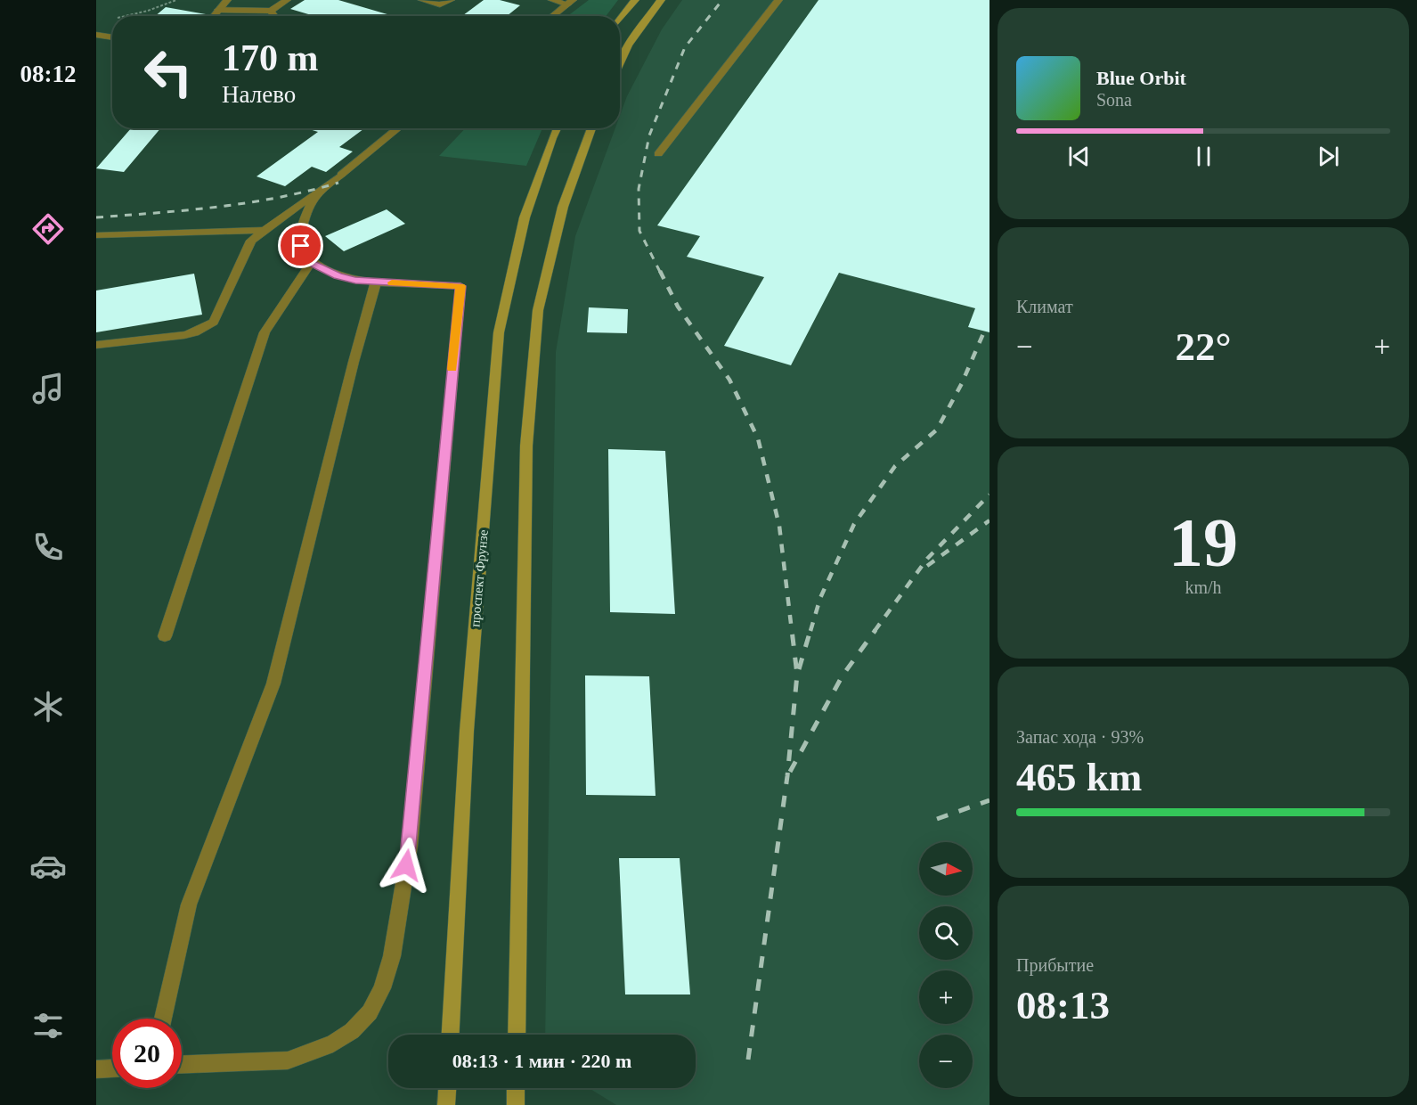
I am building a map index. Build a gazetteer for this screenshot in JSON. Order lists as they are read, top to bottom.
{
  "streets": {
    "main road": ["проспект Фрунзе"]
  },
  "north": "right",
  "page": {
    "tabs": "08:12",
    "turn": ["170 m", "Налево"],
    "song": ["Blue Orbit", "Sona"],
    "tile": [
      "Климат",
      ["19", "km/h"],
      ["Запас хода · 93%", "465 km"],
      ["Прибытие", "08:13"]
    ],
    "heat": ["−", "22°", "+"],
    "map_buttons": ["+", "−"],
    "limit": "20",
    "trip": "08:13 · 1 мин · 220 m"
  }
}
